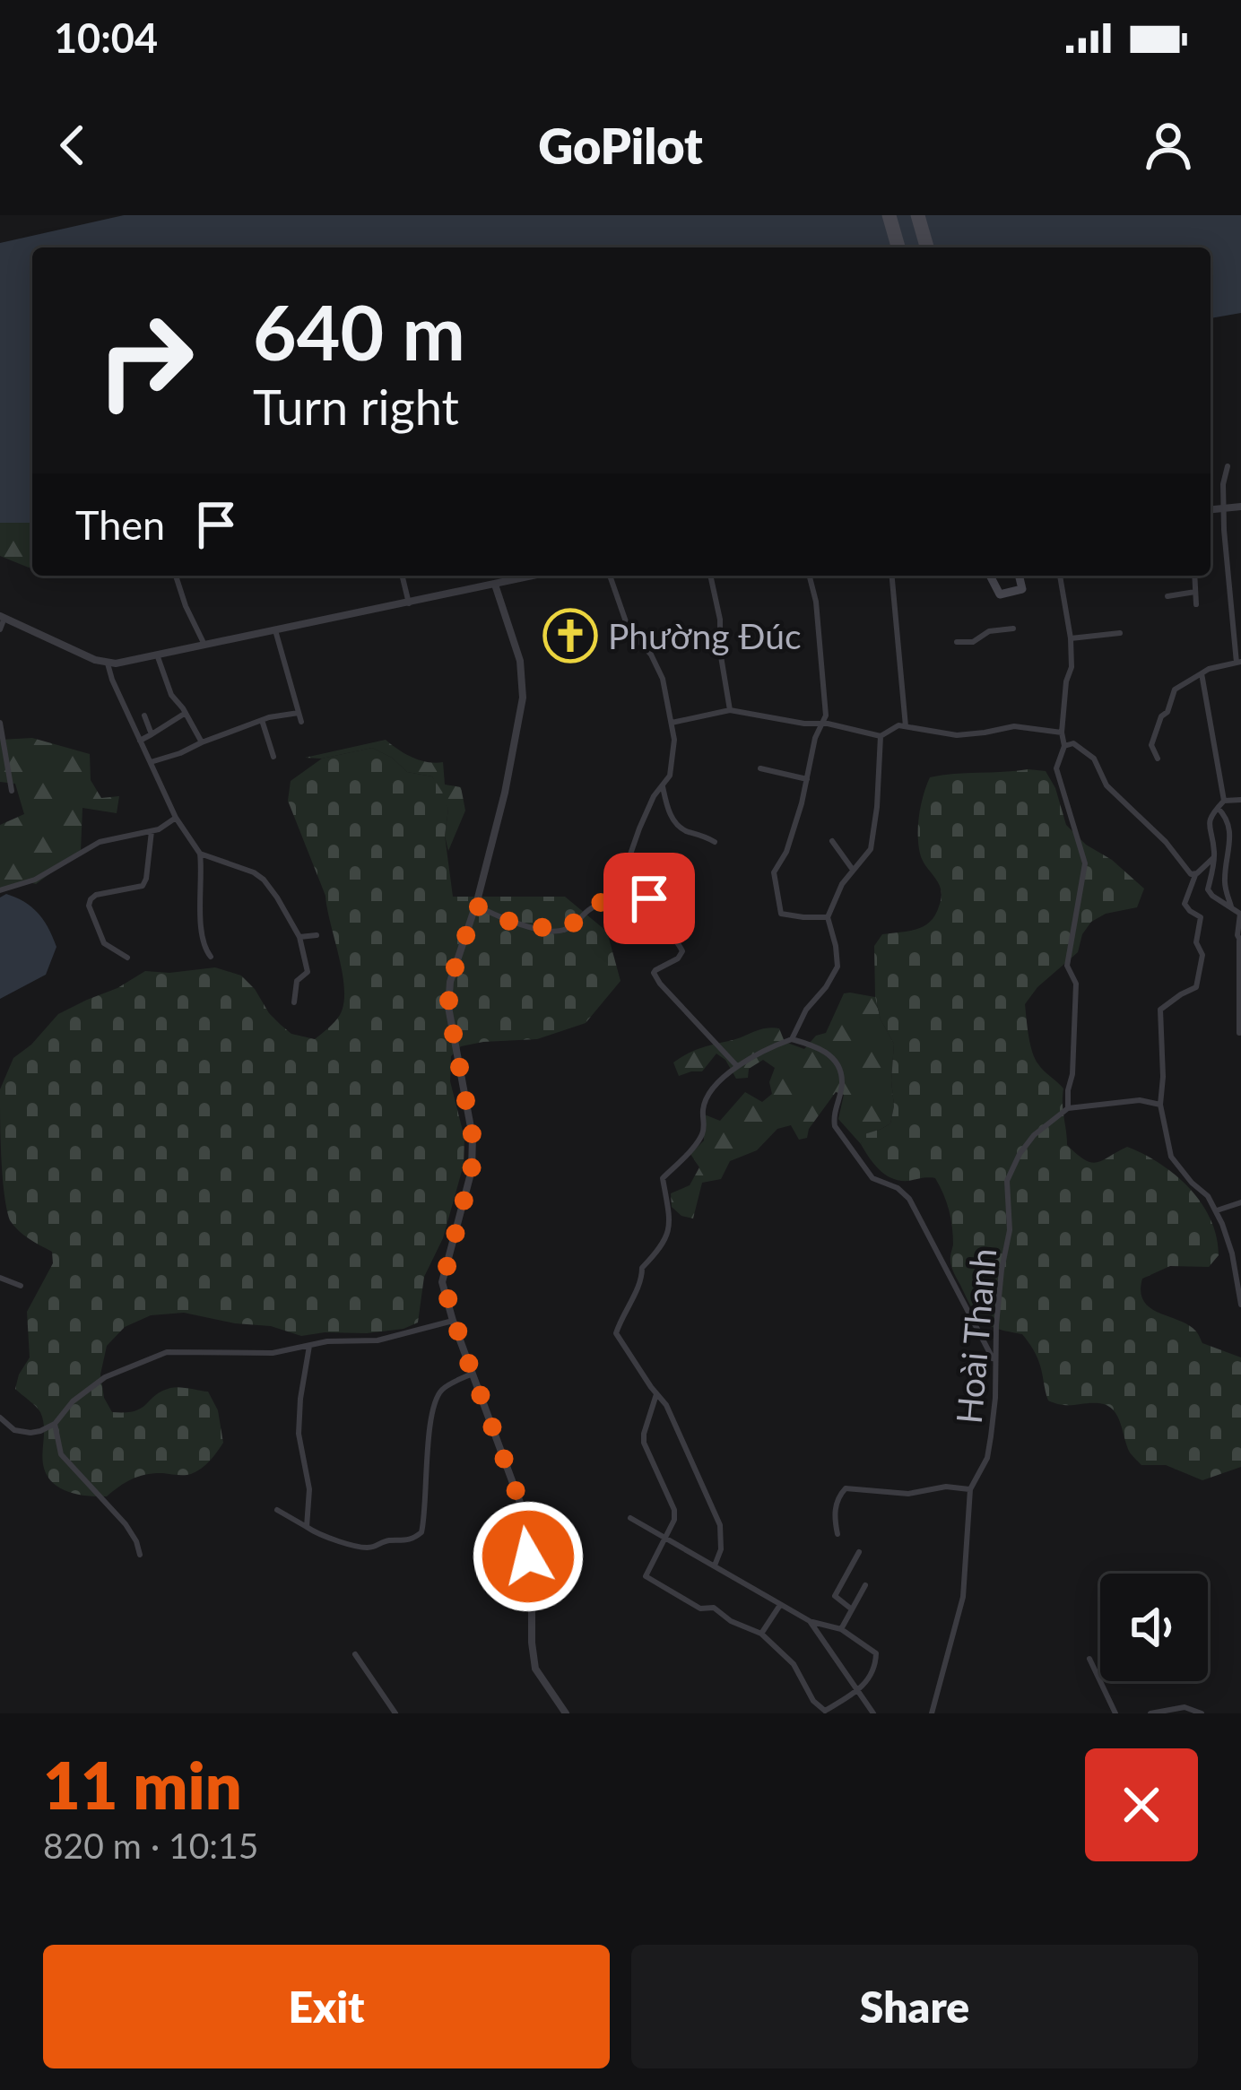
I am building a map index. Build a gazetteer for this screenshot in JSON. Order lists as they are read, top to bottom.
{
  "streets": {
    "street": ["Hoài Thanh"]
  },
  "places": {
    "church": ["Phường Đúc"]
  },
  "page": {
    "status": "10:04",
    "header": "GoPilot",
    "turn": ["640 m", "Turn right"],
    "then": "Then",
    "heading": ["11 min", "820 m · 10:15"],
    "buttons": ["Exit", "Share"]
  }
}
